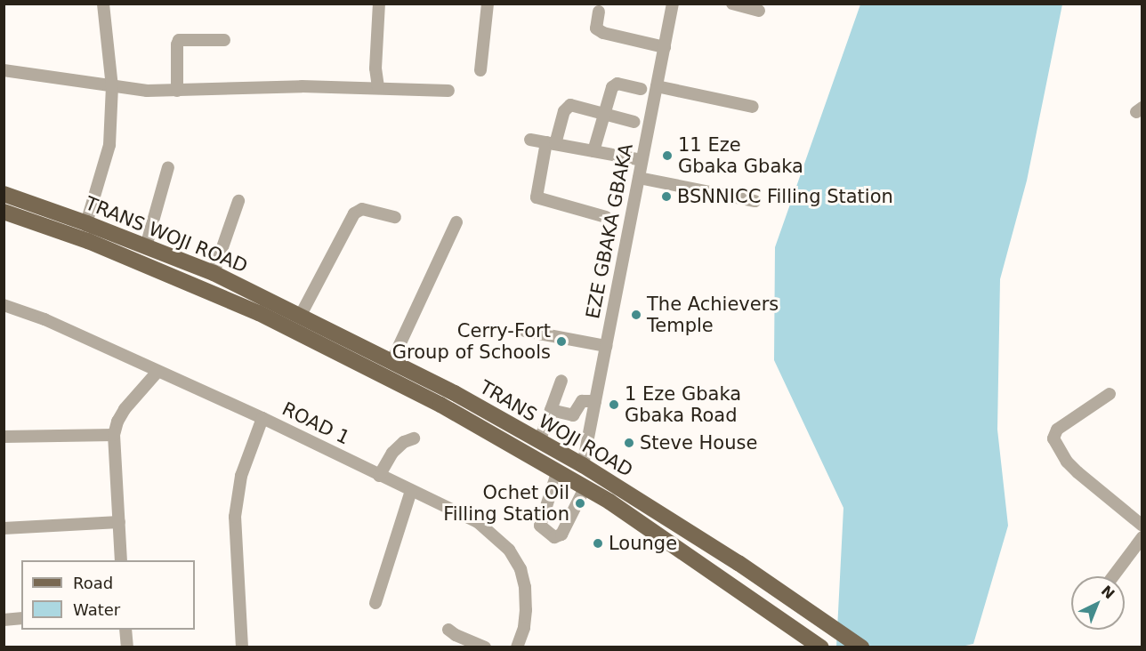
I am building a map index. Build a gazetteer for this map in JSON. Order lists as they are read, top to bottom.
{
  "streets": {
    "main road": ["TRANS WOJI ROAD"],
    "street": ["EZE GBAKA GBAKA", "ROAD 1"]
  },
  "crossings": [
    ["EZE GBAKA GBAKA", "TRANS WOJI ROAD"]
  ],
  "places": [
    "11 Eze Gbaka Gbaka",
    "BSNNICC Filling Station",
    "The Achievers Temple",
    "Cerry-Fort Group of Schools",
    "1 Eze Gbaka Gbaka Road",
    "Steve House",
    "Ochet Oil Filling Station",
    "Lounge"
  ],
  "legend": ["Road", "Water"],
  "north": "top right"
}
